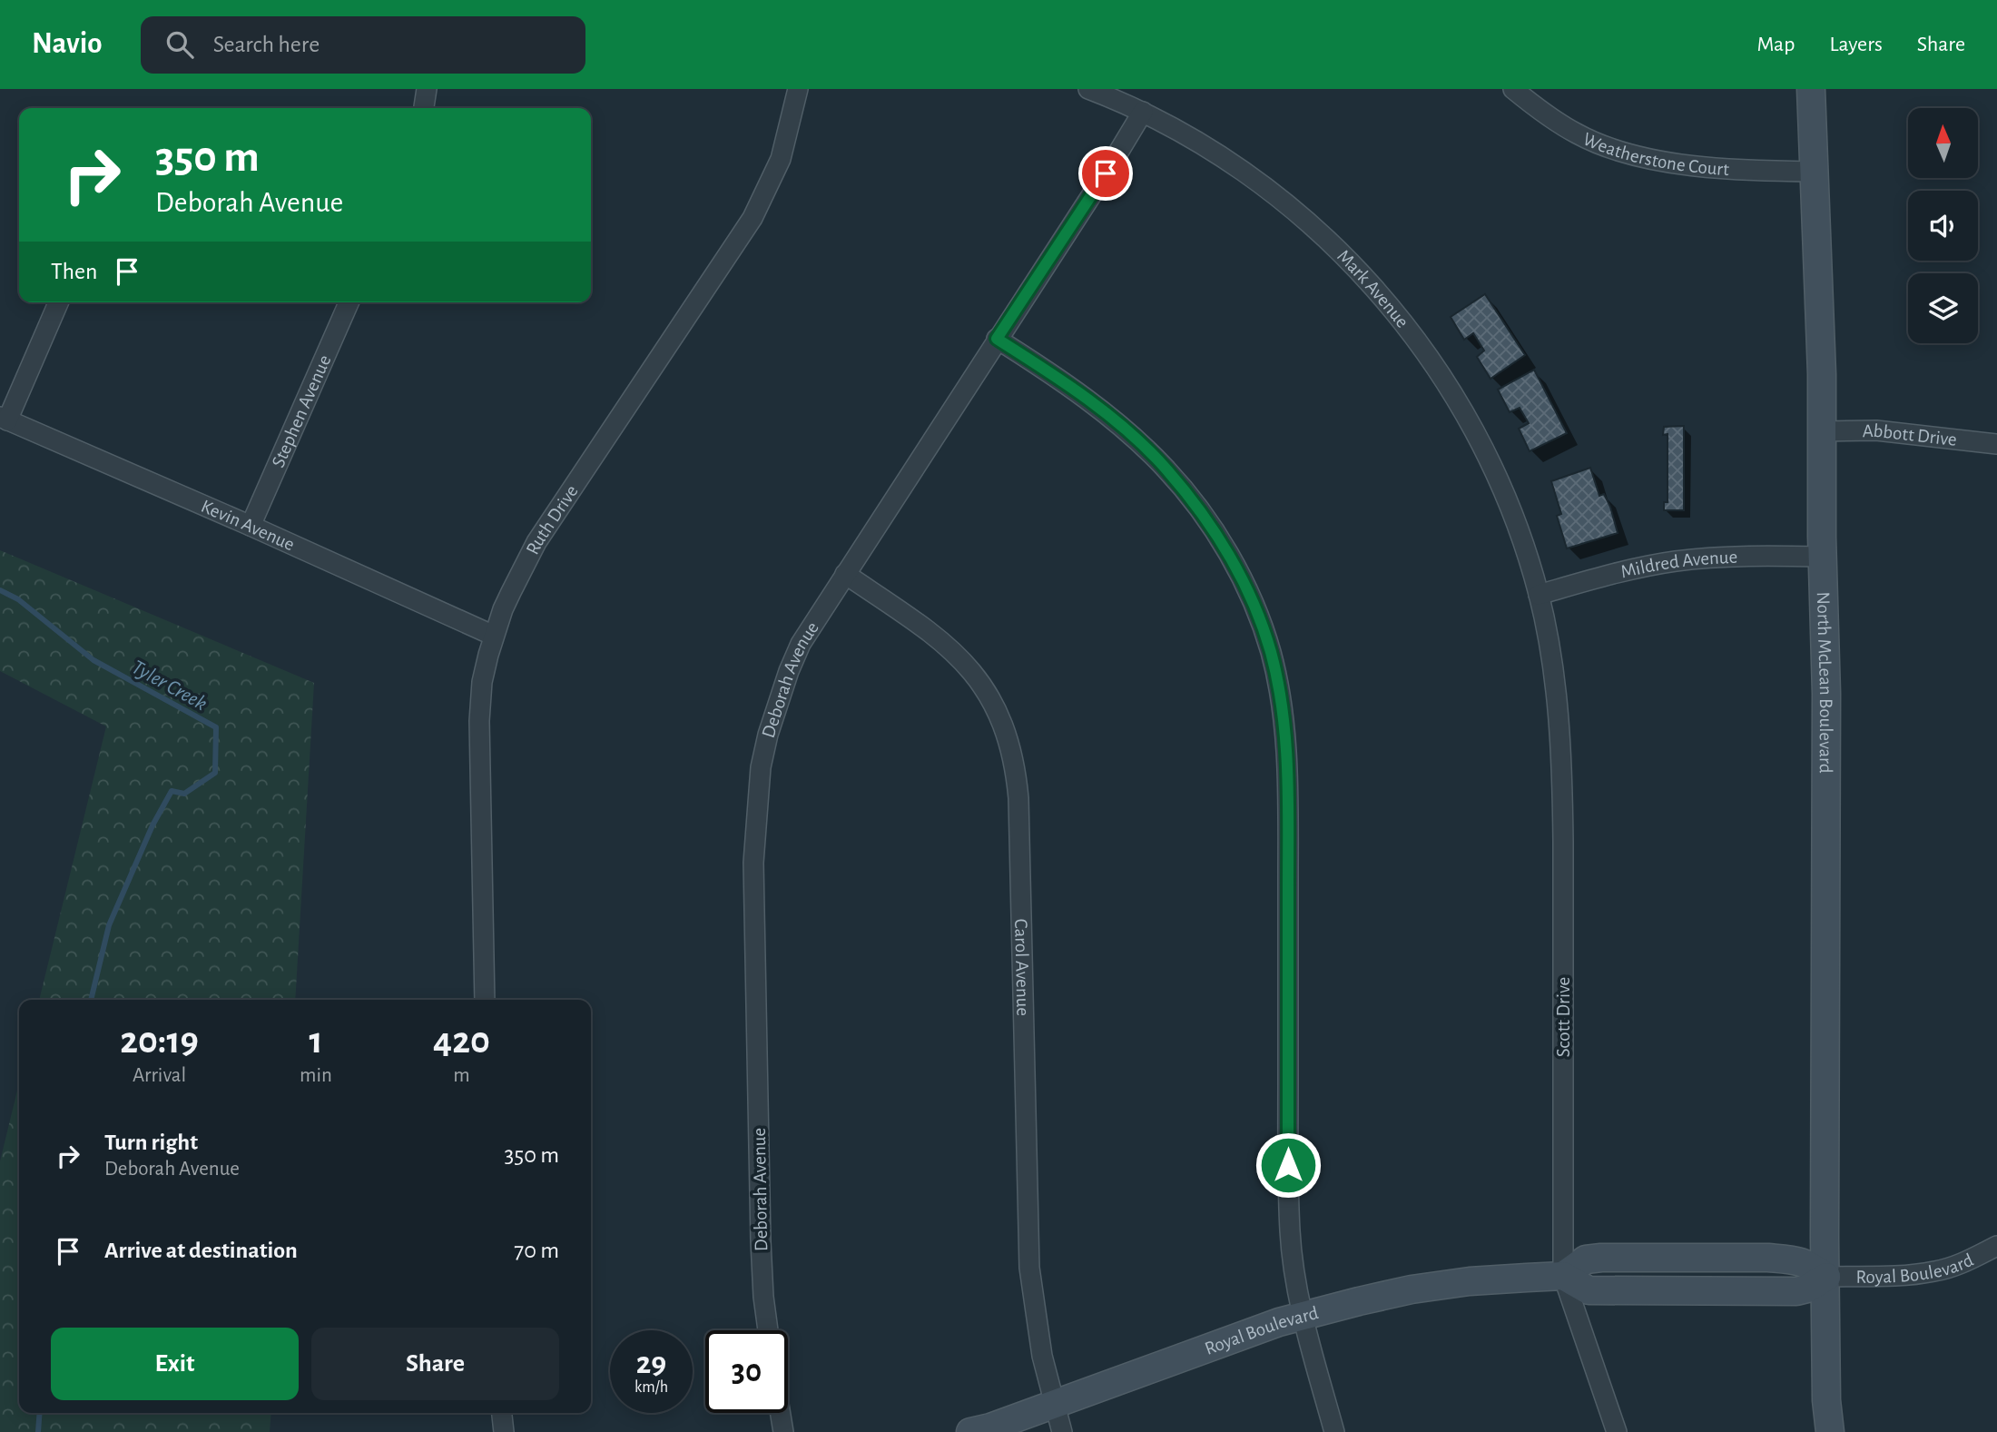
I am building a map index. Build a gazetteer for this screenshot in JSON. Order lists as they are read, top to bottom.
{
  "streets": {
    "main road": ["North McLean Boulevard", "Royal Boulevard"],
    "street": [
      "Weatherstone Court",
      "Mark Avenue",
      "Stephen Avenue",
      "Abbott Drive",
      "Ruth Drive",
      "Kevin Avenue",
      "Mildred Avenue",
      "Deborah Avenue",
      "Carol Avenue",
      "Scott Drive"
    ]
  },
  "crossings": [
    ["Weatherstone Court", "North McLean Boulevard"],
    ["Mark Avenue", "Mildred Avenue"],
    ["Mark Avenue", "Deborah Avenue"],
    ["Mark Avenue", "Scott Drive"],
    ["Stephen Avenue", "Kevin Avenue"],
    ["Abbott Drive", "North McLean Boulevard"],
    ["Ruth Drive", "Kevin Avenue"],
    ["Mildred Avenue", "North McLean Boulevard"],
    ["Mildred Avenue", "Scott Drive"],
    ["Deborah Avenue", "Carol Avenue"],
    ["North McLean Boulevard", "Royal Boulevard"],
    ["Carol Avenue", "Royal Boulevard"],
    ["Scott Drive", "Royal Boulevard"]
  ],
  "water": ["Tyler Creek"],
  "north": "top",
  "page": {
    "header": "Navio",
    "search": "Search here",
    "nav": ["Map", "Layers", "Share"],
    "turn": ["350 m", "Deborah Avenue"],
    "then": "Then",
    "eta": [
      "20:19",
      "Arrival",
      "1",
      "min",
      "420",
      "m"
    ],
    "list": [
      {
        "name": "Turn right",
        "note": "Deborah Avenue",
        "value": "350 m"
      },
      {
        "name": "Arrive at destination",
        "value": "70 m"
      }
    ],
    "buttons": ["Exit", "Share"],
    "speed": "29 km/h",
    "limit": "30"
  }
}
